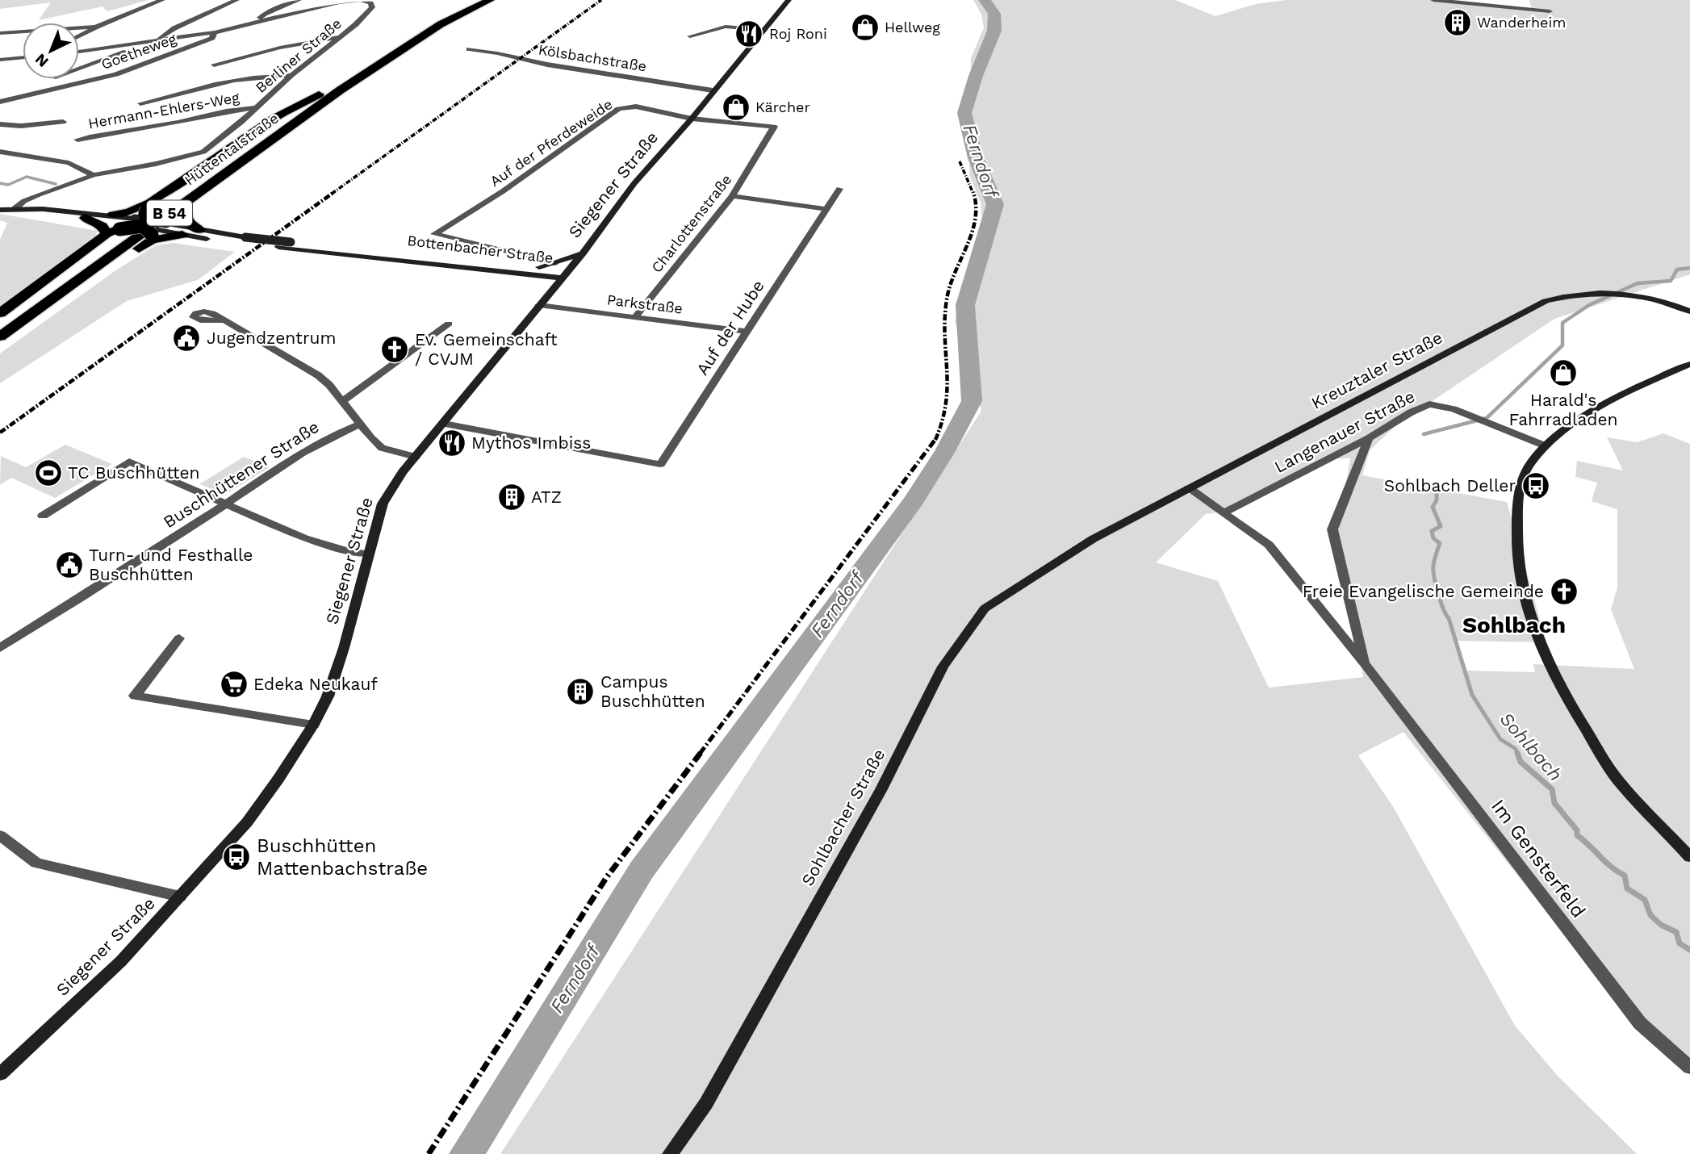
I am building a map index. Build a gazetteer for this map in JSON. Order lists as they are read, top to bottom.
{
  "streets": {
    "highway": ["Hüttentalstraße", "B 54"],
    "street": [
      "Goetheweg",
      "Berliner Straße",
      "Kölsbachstraße",
      "Hermann-Ehlers-Weg",
      "Auf der Pferdeweide",
      "Siegener Straße",
      "Charlottenstraße",
      "Bottenbacher Straße",
      "Parkstraße",
      "Auf der Hube",
      "Kreuztaler Straße",
      "Langenauer Straße",
      "Buschhüttener Straße",
      "Sohlbacher Straße",
      "Im Gensterfeld"
    ]
  },
  "crossings": [
    ["Goetheweg", "Berliner Straße"],
    ["Berliner Straße", "Hermann-Ehlers-Weg"],
    ["Berliner Straße", "Bottenbacher Straße"],
    ["Kölsbachstraße", "Siegener Straße"],
    ["Auf der Pferdeweide", "Siegener Straße"],
    ["Auf der Pferdeweide", "Charlottenstraße"],
    ["Siegener Straße", "Charlottenstraße"],
    ["Siegener Straße", "Bottenbacher Straße"],
    ["Siegener Straße", "Parkstraße"],
    ["Siegener Straße", "Auf der Hube"],
    ["Charlottenstraße", "Parkstraße"],
    ["Parkstraße", "Auf der Hube"],
    ["Kreuztaler Straße", "Sohlbacher Straße"],
    ["Kreuztaler Straße", "Im Gensterfeld"],
    ["Langenauer Straße", "Im Gensterfeld"]
  ],
  "districts": ["Sohlbach"],
  "water": ["Ferndorf", "Sohlbach"],
  "places": {
    "building": ["Wanderheim", "ATZ", "Campus Buschhütten"],
    "shop": ["Hellweg", "Kärcher", "Harald's Fahrradladen"],
    "restaurant": ["Roj Roni", "Mythos Imbiss"],
    "public building": ["Jugendzentrum", "Turn- und Festhalle Buschhütten"],
    "church": ["Ev. Gemeinschaft / CVJM", "Freie Evangelische Gemeinde"],
    "sports": ["TC Buschhütten"],
    "bus stop": ["Sohlbach Deller", "Buschhütten Mattenbachstraße"],
    "supermarket": ["Edeka Neukauf"]
  },
  "north": "bottom left"
}
